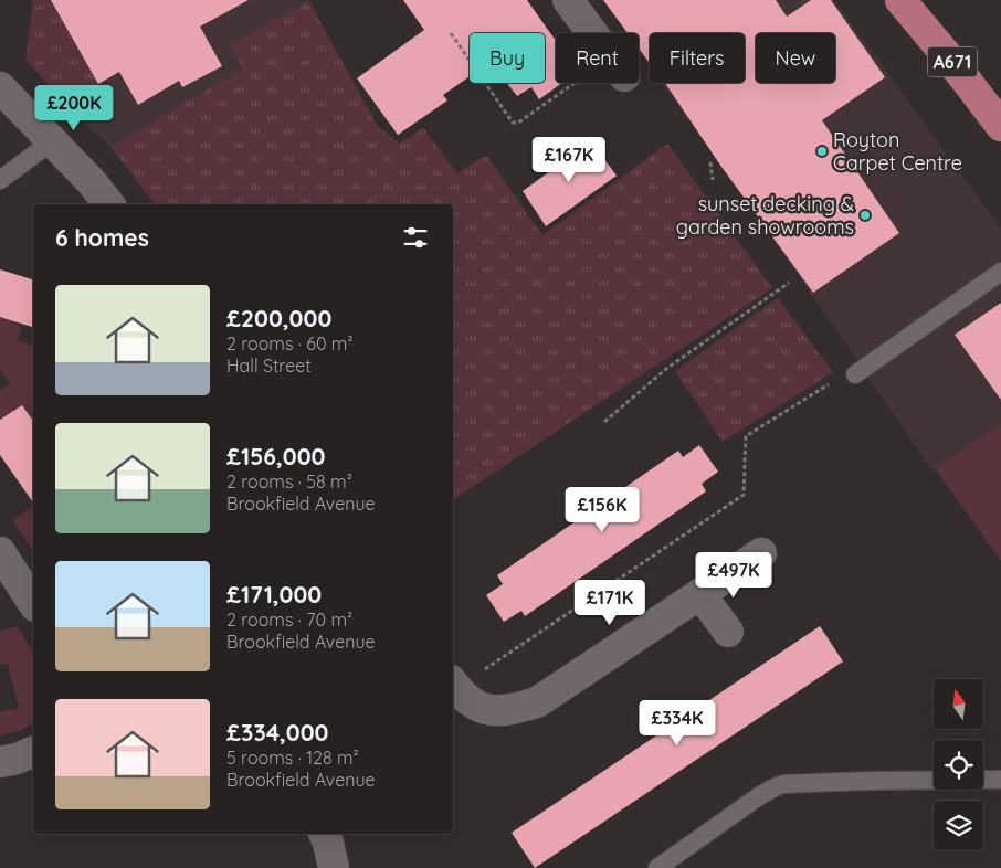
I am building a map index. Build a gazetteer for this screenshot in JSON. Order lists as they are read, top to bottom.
{
  "streets": {
    "main road": ["A671"]
  },
  "places": ["Royton Carpet Centre", "sunset decking & garden showrooms"],
  "north": "top",
  "page": {
    "chip": [
      "Buy",
      "Rent",
      "Filters",
      "New"
    ],
    "price": [
      "£200K",
      "£167K",
      "£156K",
      "£497K",
      "£171K",
      "£334K"
    ],
    "heading": "6 homes",
    "list": [
      {
        "name": "£200,000",
        "note": "2 rooms · 60 m² · Hall Street"
      },
      {
        "name": "£156,000",
        "note": "2 rooms · 58 m² · Brookfield Avenue"
      },
      {
        "name": "£171,000",
        "note": "2 rooms · 70 m² · Brookfield Avenue"
      },
      {
        "name": "£334,000",
        "note": "5 rooms · 128 m² · Brookfield Avenue"
      }
    ]
  }
}
